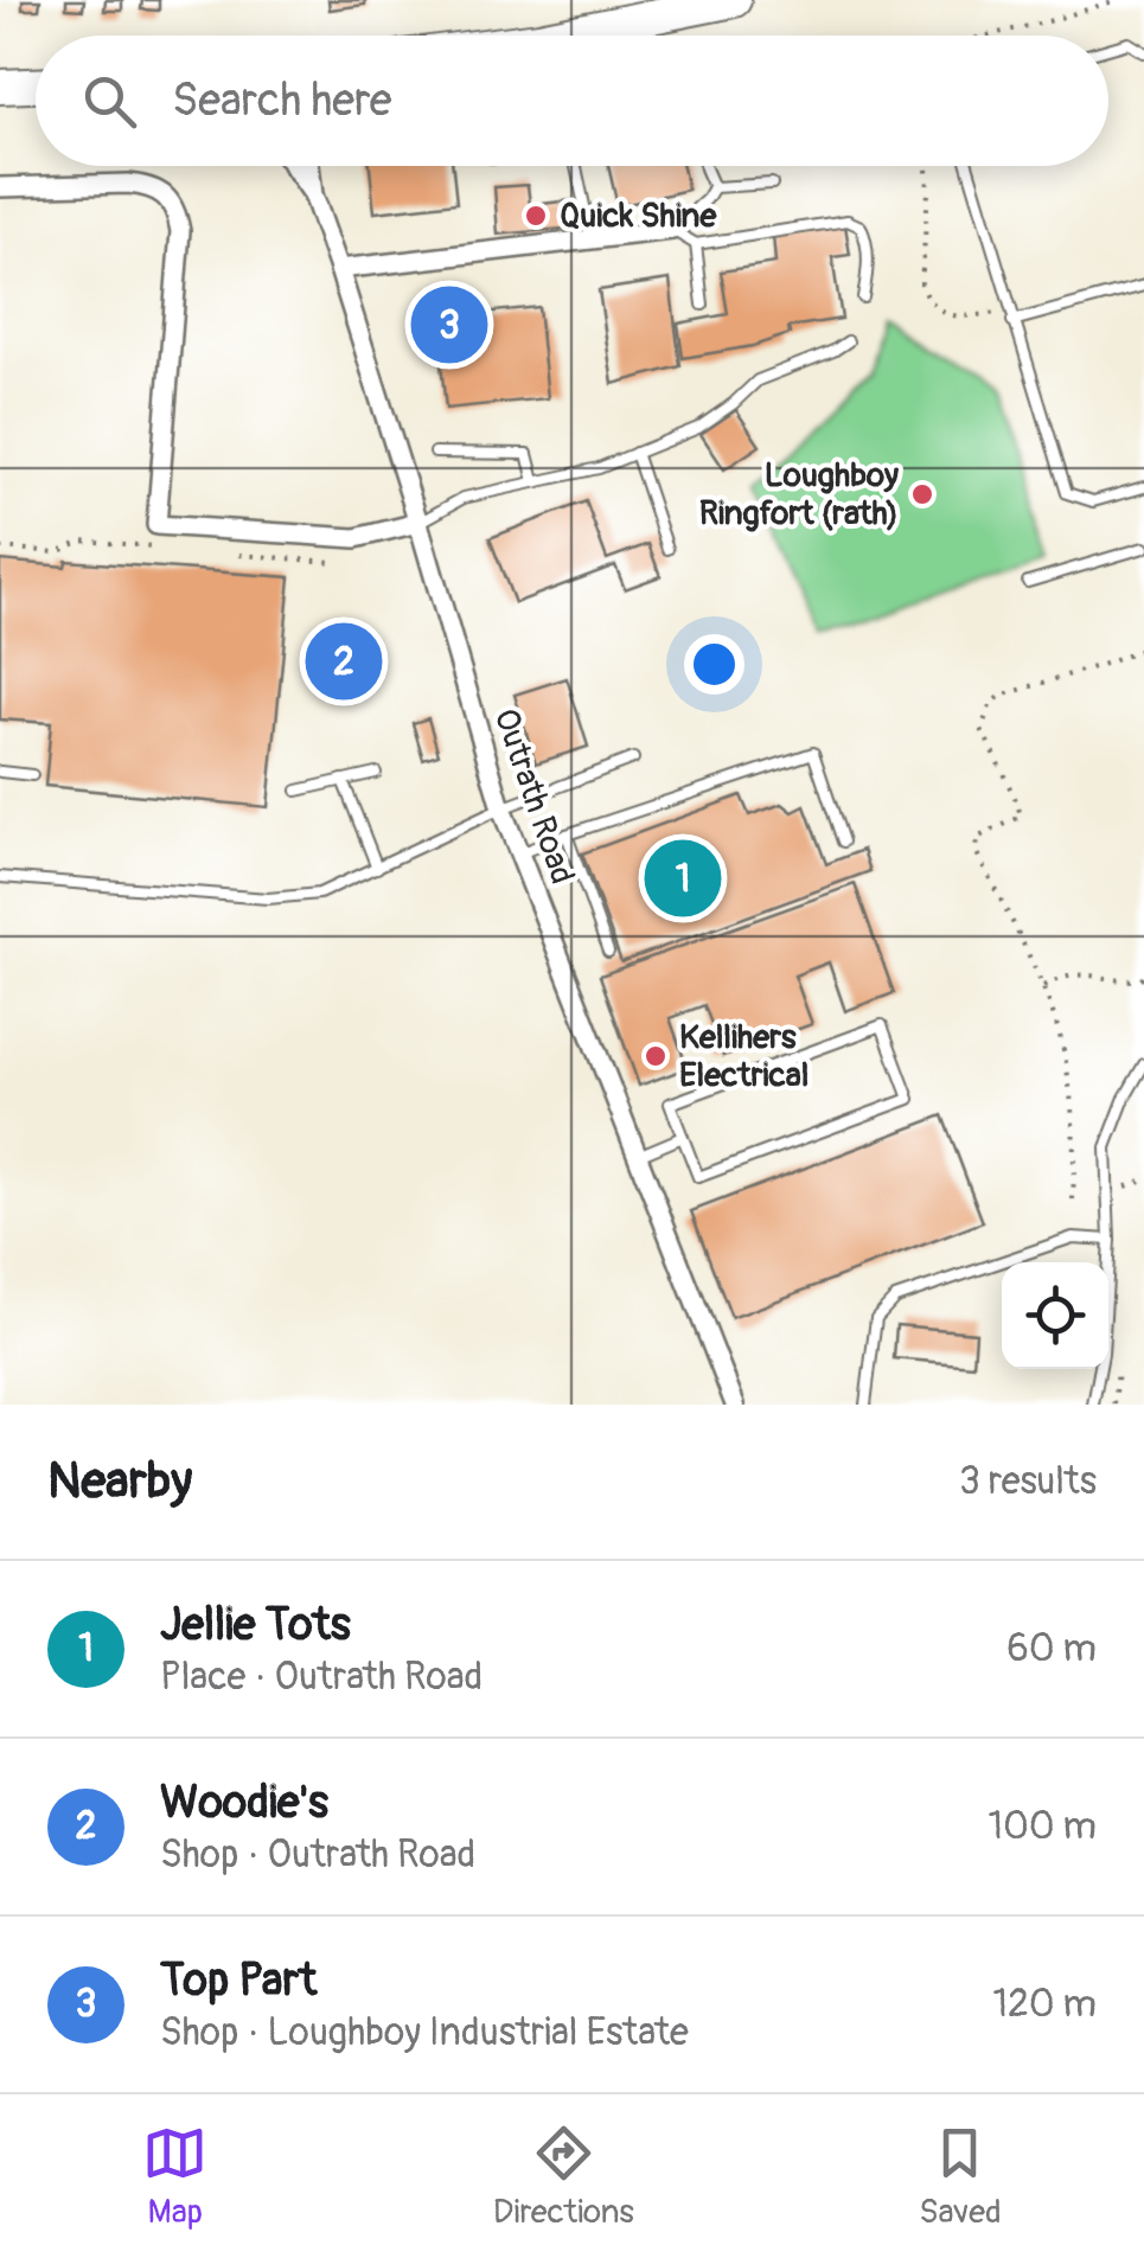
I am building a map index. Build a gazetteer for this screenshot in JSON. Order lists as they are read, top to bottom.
{
  "streets": {
    "street": ["Outrath Road"]
  },
  "places": ["Quick Shine", "Loughboy Ringfort (rath)", "Kellihers Electrical"],
  "page": {
    "search": "Search here",
    "pins": ["3", "2", "1"],
    "heading": ["Nearby", "3 results"],
    "list": [
      {
        "mark": "1",
        "name": "Jellie Tots",
        "note": "Place · Outrath Road",
        "value": "60 m"
      },
      {
        "mark": "2",
        "name": "Woodie's",
        "note": "Shop · Outrath Road",
        "value": "100 m"
      },
      {
        "mark": "3",
        "name": "Top Part",
        "note": "Shop · Loughboy Industrial Estate",
        "value": "120 m"
      }
    ],
    "nav": ["Map", "Directions", "Saved"]
  }
}
